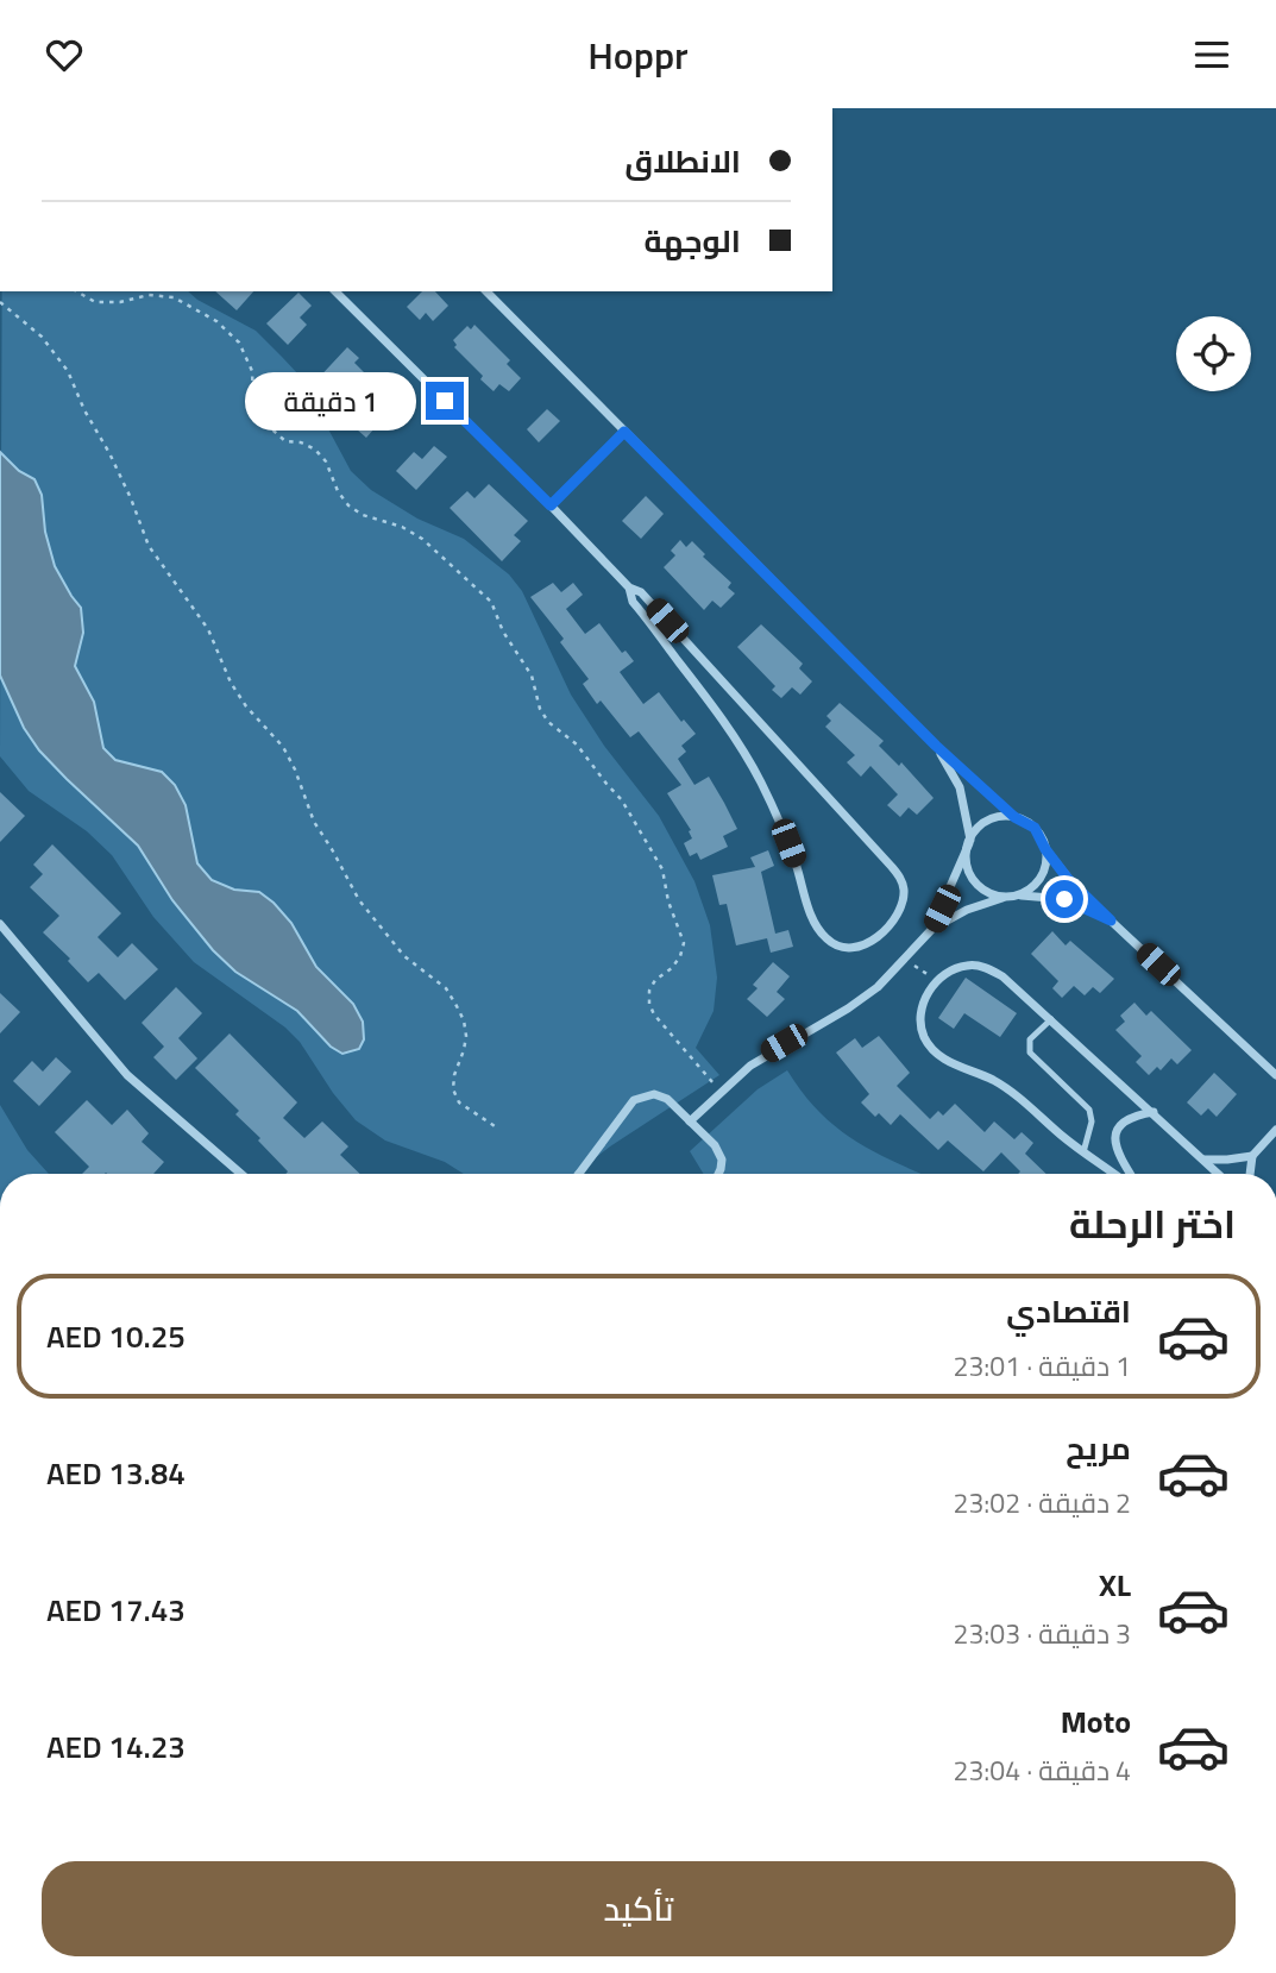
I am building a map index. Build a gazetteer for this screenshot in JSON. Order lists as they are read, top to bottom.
{
  "page": {
    "header": "Hoppr",
    "banner": ["الانطلاق", "الوجهة"],
    "bubble": "1 دقيقة",
    "heading": "اختر الرحلة",
    "list": [
      {
        "name": "اقتصادي",
        "note": "1 دقيقة · 23:01",
        "value": "AED 10.25"
      },
      {
        "name": "مريح",
        "note": "2 دقيقة · 23:02",
        "value": "AED 13.84"
      },
      {
        "name": "XL",
        "note": "3 دقيقة · 23:03",
        "value": "AED 17.43"
      },
      {
        "name": "Moto",
        "note": "4 دقيقة · 23:04",
        "value": "AED 14.23"
      }
    ],
    "buttons": "تأكيد"
  }
}
